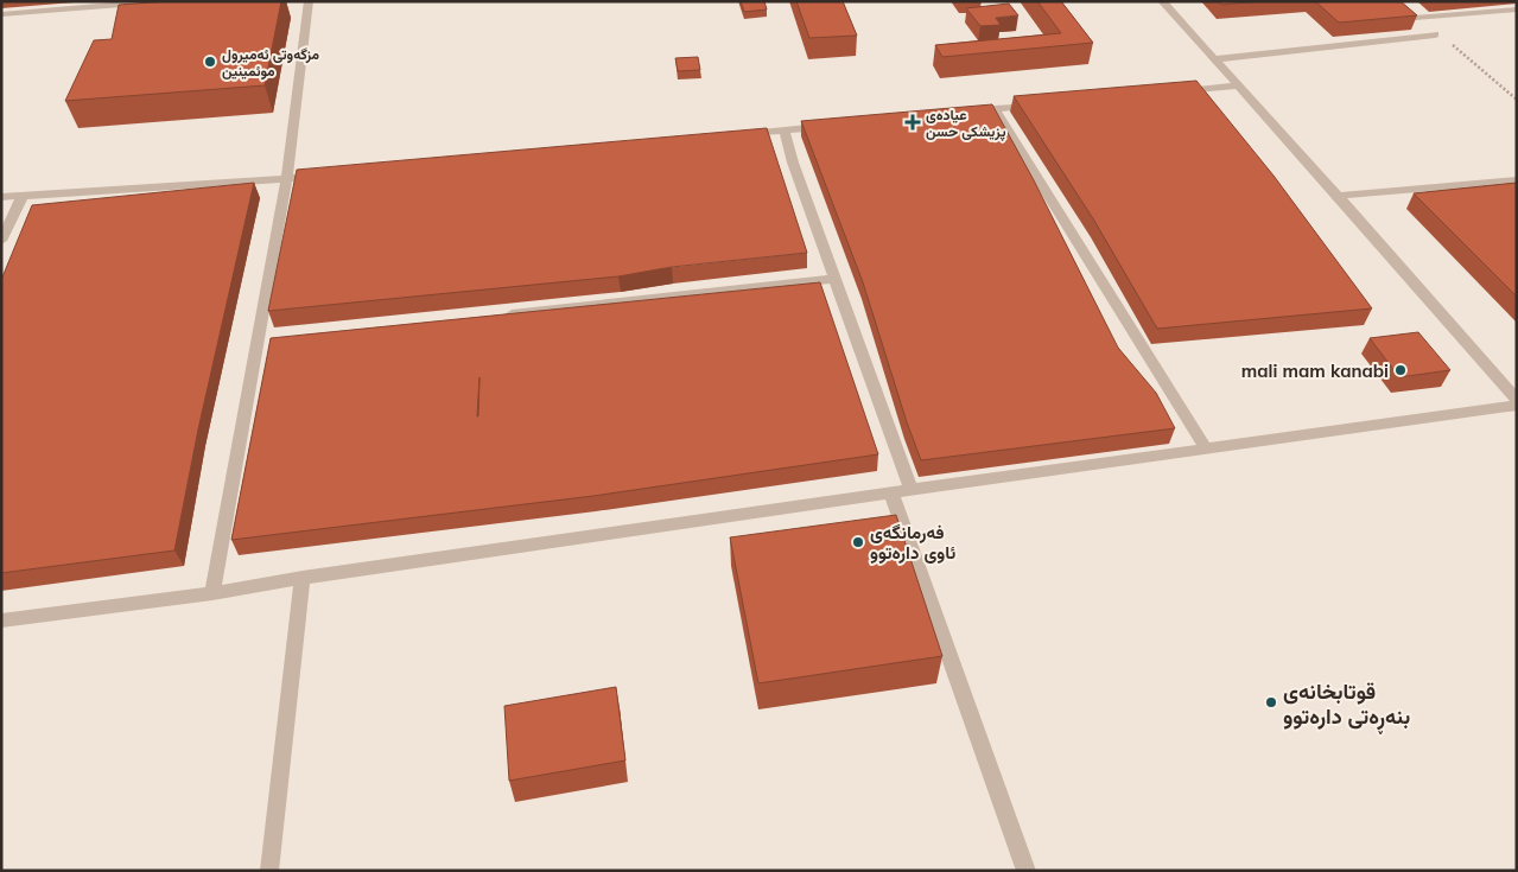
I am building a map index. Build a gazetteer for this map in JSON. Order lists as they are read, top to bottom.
{
  "places": {
    "other": [
      "مزگەوتی ئەمیرول موئمینین",
      "mali mam kanabi",
      "فەرمانگەی ئاوی دارەتوو",
      "قوتابخانەی بنەڕەتی دارەتوو"
    ],
    "health": ["عیادەی پزیشکی حسن"]
  }
}
